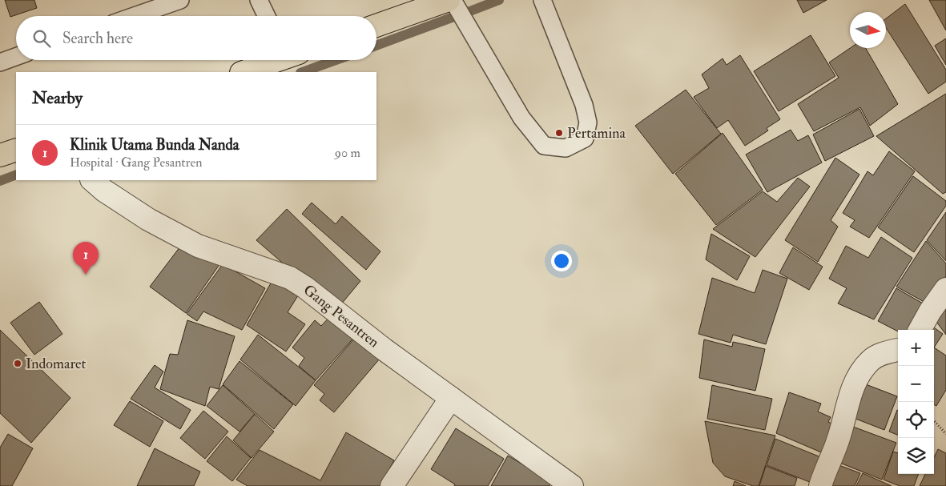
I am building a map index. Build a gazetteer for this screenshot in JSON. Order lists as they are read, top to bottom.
{
  "streets": {
    "street": ["Gang Pesantren"]
  },
  "places": ["Pertamina", "Indomaret"],
  "north": "right",
  "page": {
    "search": "Search here",
    "heading": "Nearby",
    "list": [
      {
        "mark": "1",
        "name": "Klinik Utama Bunda Nanda",
        "note": "Hospital · Gang Pesantren",
        "value": "90 m"
      }
    ],
    "pins": "1",
    "map_buttons": ["+", "−"]
  }
}
